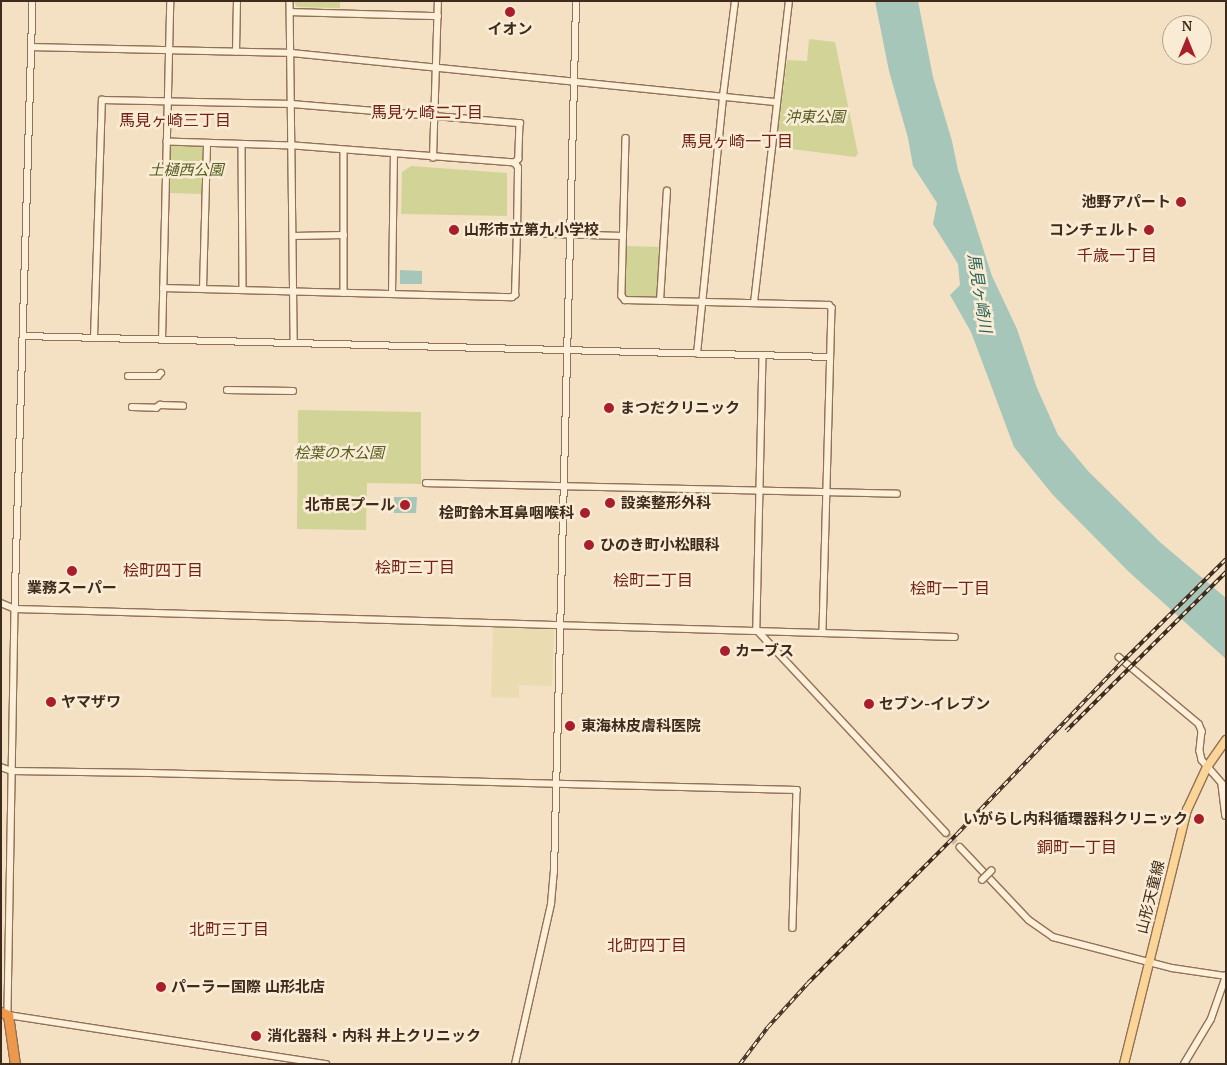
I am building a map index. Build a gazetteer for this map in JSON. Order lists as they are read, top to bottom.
{
  "streets": {
    "main road": ["山形天童線"]
  },
  "districts": [
    "馬見ヶ崎二丁目",
    "馬見ヶ崎三丁目",
    "馬見ヶ崎一丁目",
    "千歳一丁目",
    "桧町三丁目",
    "桧町四丁目",
    "桧町二丁目",
    "桧町一丁目",
    "銅町一丁目",
    "北町三丁目",
    "北町四丁目"
  ],
  "water": ["馬見ヶ崎川"],
  "parks": ["沖東公園", "土樋西公園", "桧葉の木公園"],
  "places": [
    "イオン",
    "池野アパート",
    "山形市立第九小学校",
    "コンチェルト",
    "まつだクリニック",
    "設楽整形外科",
    "北市民プール",
    "桧町鈴木耳鼻咽喉科",
    "ひのき町小松眼科",
    "業務スーパー",
    "カーブス",
    "ヤマザワ",
    "セブン-イレブン",
    "東海林皮膚科医院",
    "いがらし内科循環器科クリニック",
    "パーラー国際 山形北店",
    "消化器科・内科 井上クリニック"
  ],
  "north": "top"
}
